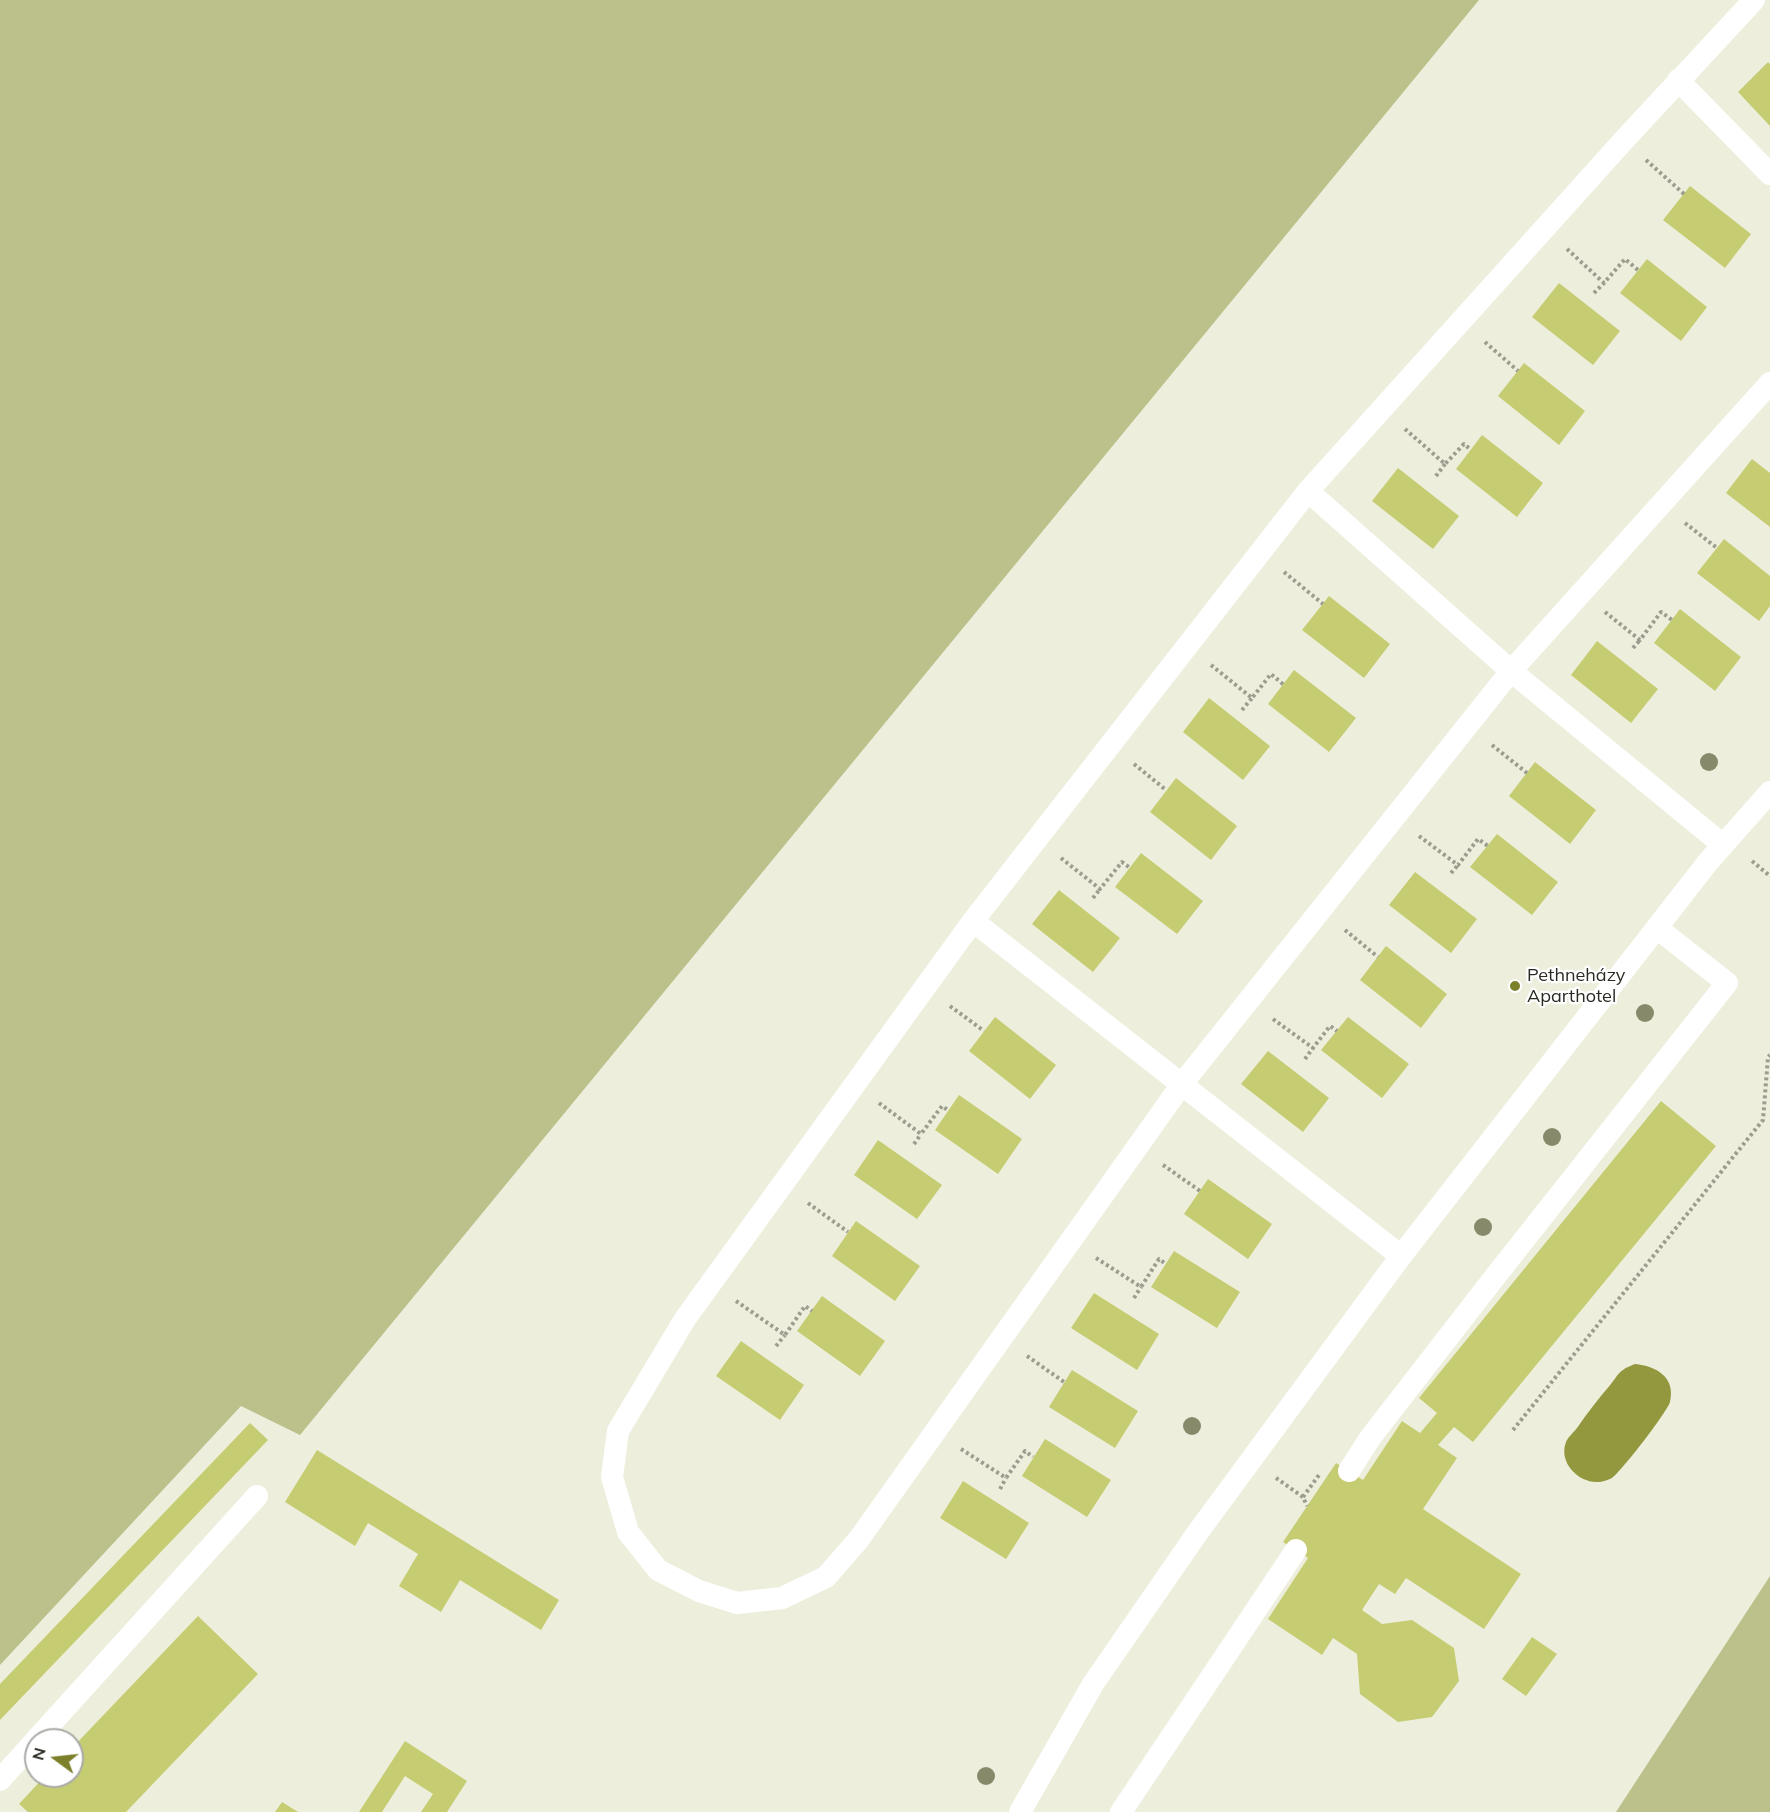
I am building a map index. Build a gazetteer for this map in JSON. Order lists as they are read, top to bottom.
{
  "places": ["Pethneházy Aparthotel"],
  "north": "left"
}
